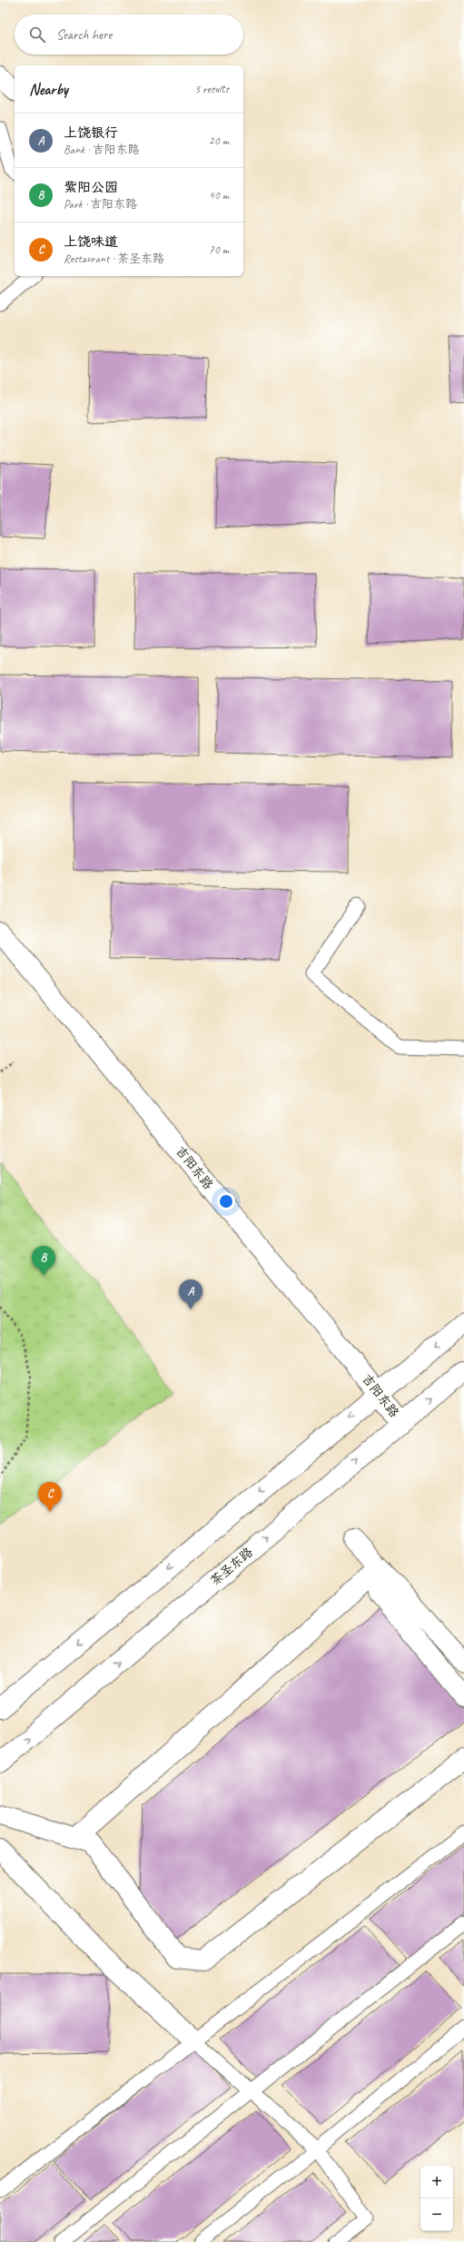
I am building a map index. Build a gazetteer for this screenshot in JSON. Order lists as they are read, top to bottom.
{
  "streets": {
    "main road": ["吉阳东路", "茶圣东路"]
  },
  "crossings": [
    ["吉阳东路", "茶圣东路"]
  ],
  "page": {
    "search": "Search here",
    "heading": ["Nearby", "3 results"],
    "list": [
      {
        "mark": "A",
        "name": "上饶银行",
        "note": "Bank · 吉阳东路",
        "value": "20 m"
      },
      {
        "mark": "B",
        "name": "紫阳公园",
        "note": "Park · 吉阳东路",
        "value": "40 m"
      },
      {
        "mark": "C",
        "name": "上饶味道",
        "note": "Restaurant · 茶圣东路",
        "value": "70 m"
      }
    ],
    "pins": ["B", "A", "C"],
    "map_buttons": ["+", "−"]
  }
}
